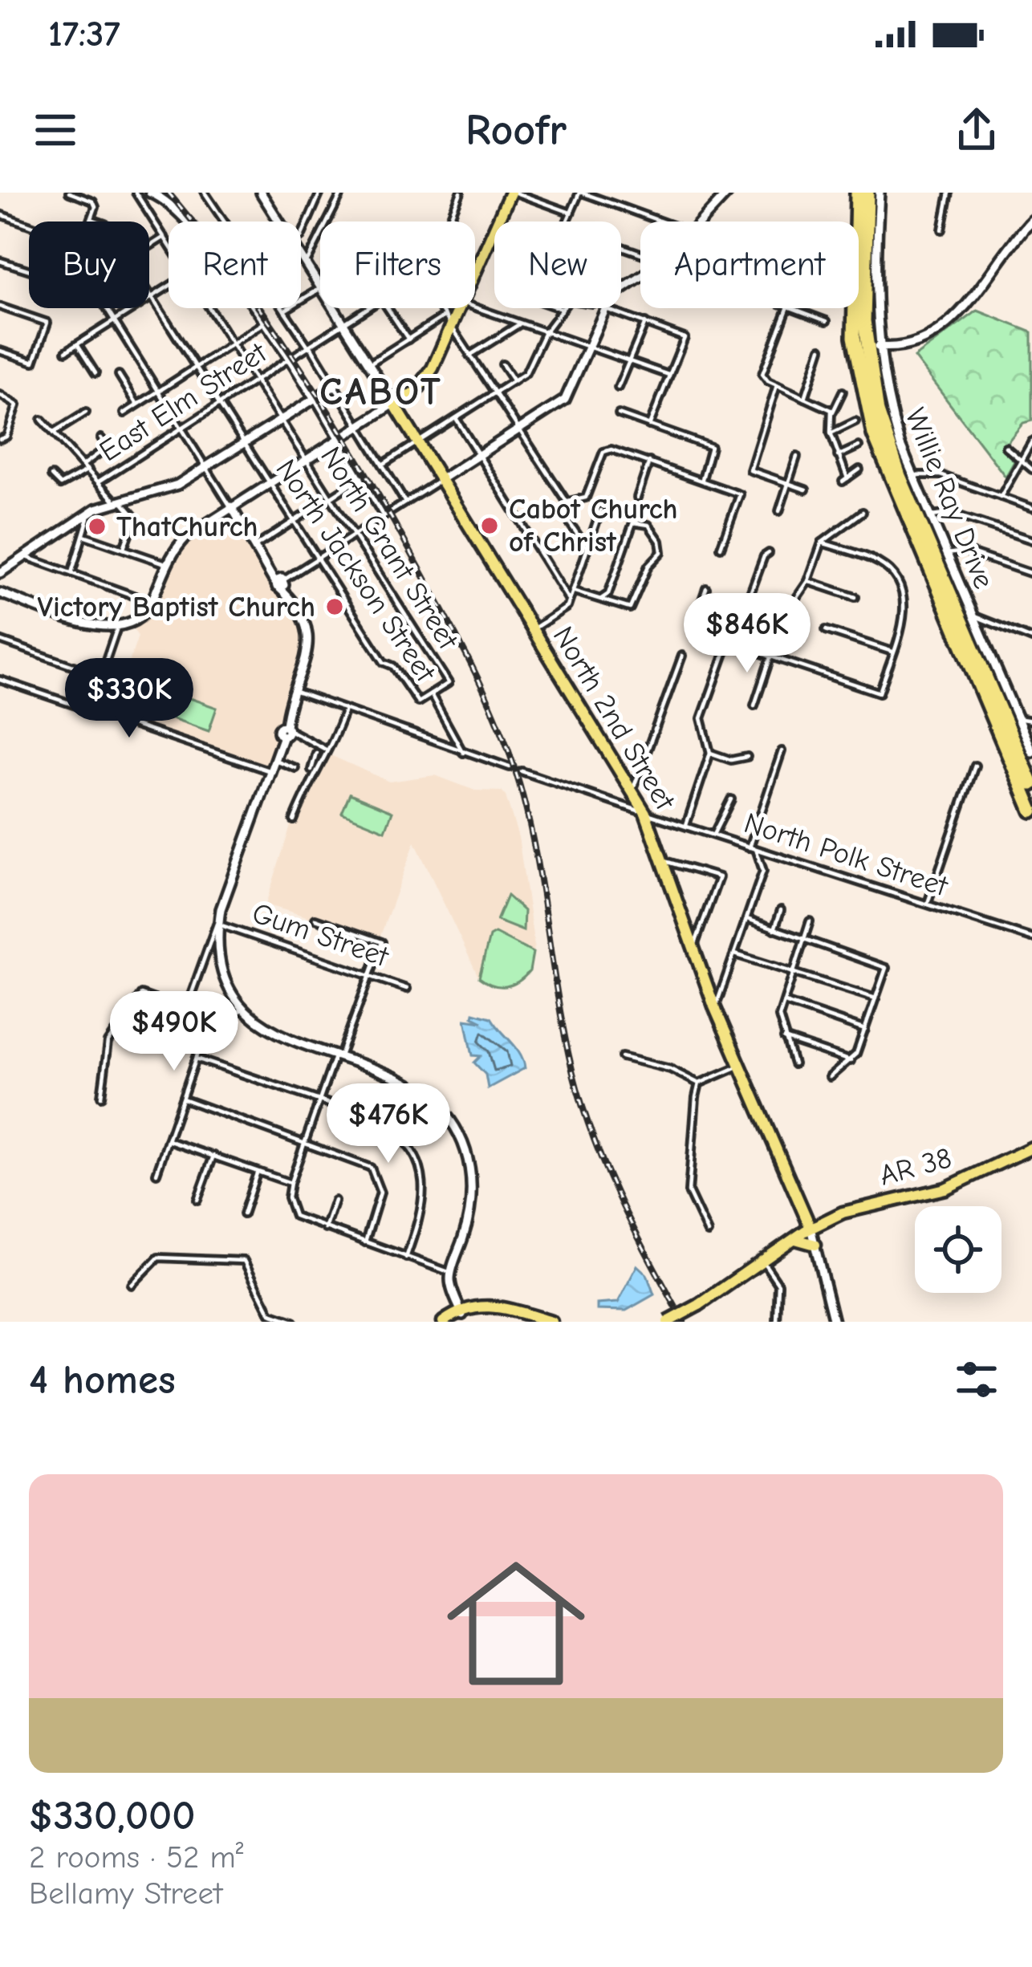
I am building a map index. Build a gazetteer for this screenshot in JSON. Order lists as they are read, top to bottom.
{
  "streets": {
    "main road": ["North 2nd Street", "AR 38"],
    "street": [
      "East Elm Street",
      "Willie Ray Drive",
      "North Grant Street",
      "North Jackson Street",
      "North Polk Street",
      "Gum Street"
    ]
  },
  "crossings": [
    ["East Elm Street", "North Grant Street"],
    ["East Elm Street", "North Jackson Street"],
    ["East Elm Street", "North 2nd Street"],
    ["North Grant Street", "North Jackson Street"],
    ["North 2nd Street", "North Polk Street"],
    ["North 2nd Street", "AR 38"]
  ],
  "districts": ["CABOT"],
  "places": ["Cabot Church of Christ", "ThatChurch", "Victory Baptist Church"],
  "page": {
    "status": "17:37",
    "header": "Roofr",
    "chip": [
      "Buy",
      "Rent",
      "Filters",
      "New",
      "Apartment"
    ],
    "price": [
      "$846K",
      "$330K",
      "$490K",
      "$476K"
    ],
    "heading": "4 homes",
    "list": [
      {
        "name": "$330,000",
        "note": "2 rooms · 52 m² · Bellamy Street"
      }
    ]
  }
}
